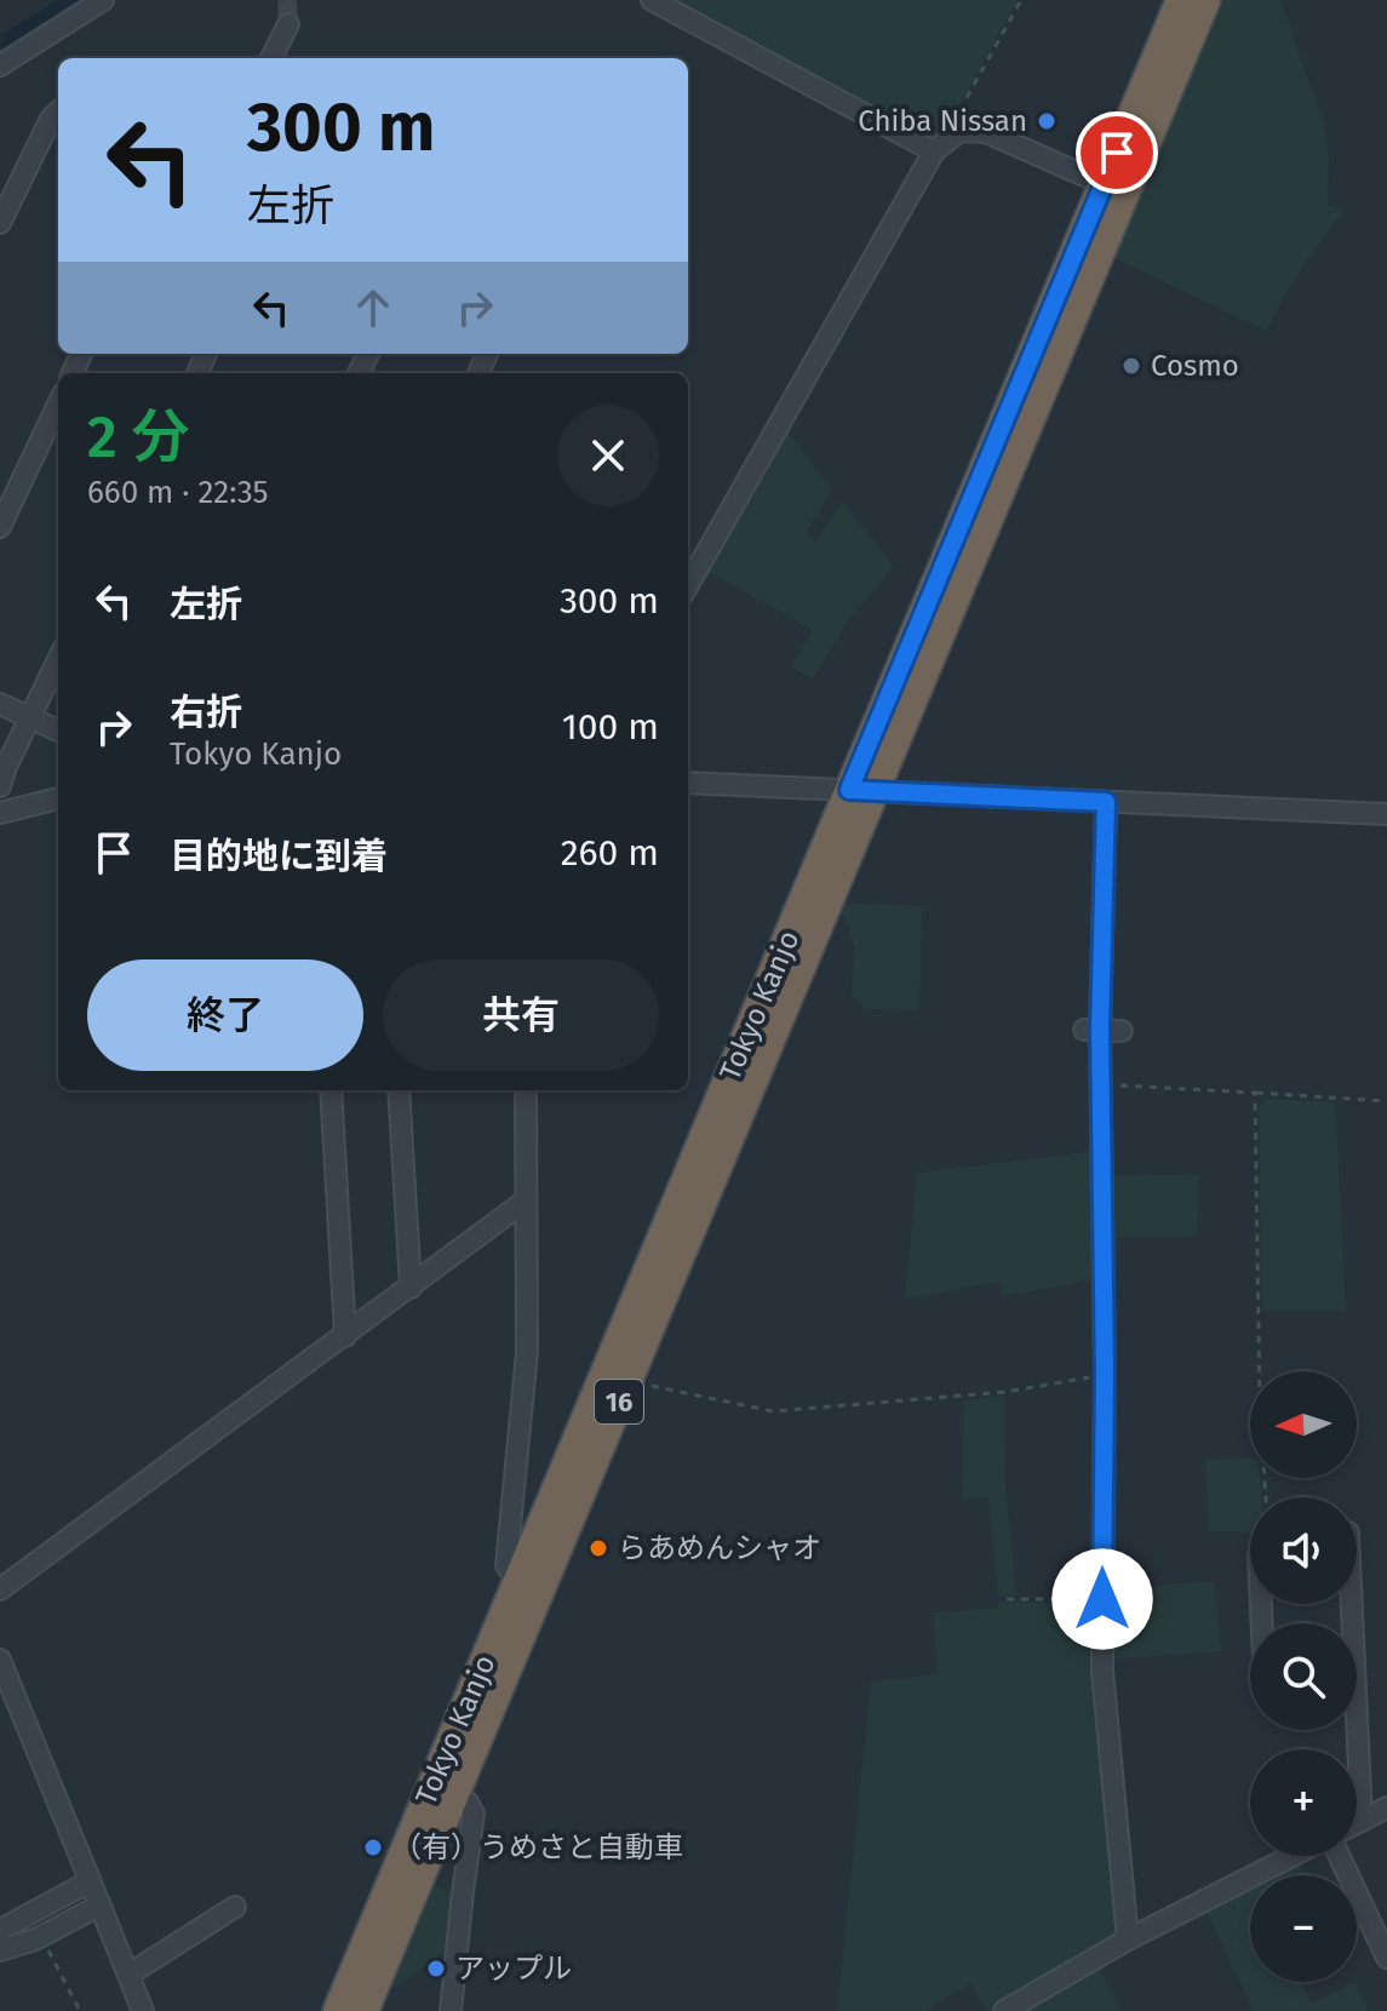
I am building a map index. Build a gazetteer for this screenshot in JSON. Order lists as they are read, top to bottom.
{
  "streets": {
    "highway": ["Tokyo Kanjo", "16"]
  },
  "places": [
    "Chiba Nissan",
    "Cosmo",
    "らあめんシャオ",
    "（有）うめさと自動車",
    "アップル"
  ],
  "north": "left",
  "page": {
    "turn": ["300 m", "左折"],
    "heading": ["2 分", "660 m · 22:35"],
    "list": [
      {
        "name": "左折",
        "value": "300 m"
      },
      {
        "name": "右折",
        "note": "Tokyo Kanjo",
        "value": "100 m"
      },
      {
        "name": "目的地に到着",
        "value": "260 m"
      }
    ],
    "buttons": ["終了", "共有"],
    "map_buttons": ["+", "−"]
  }
}
